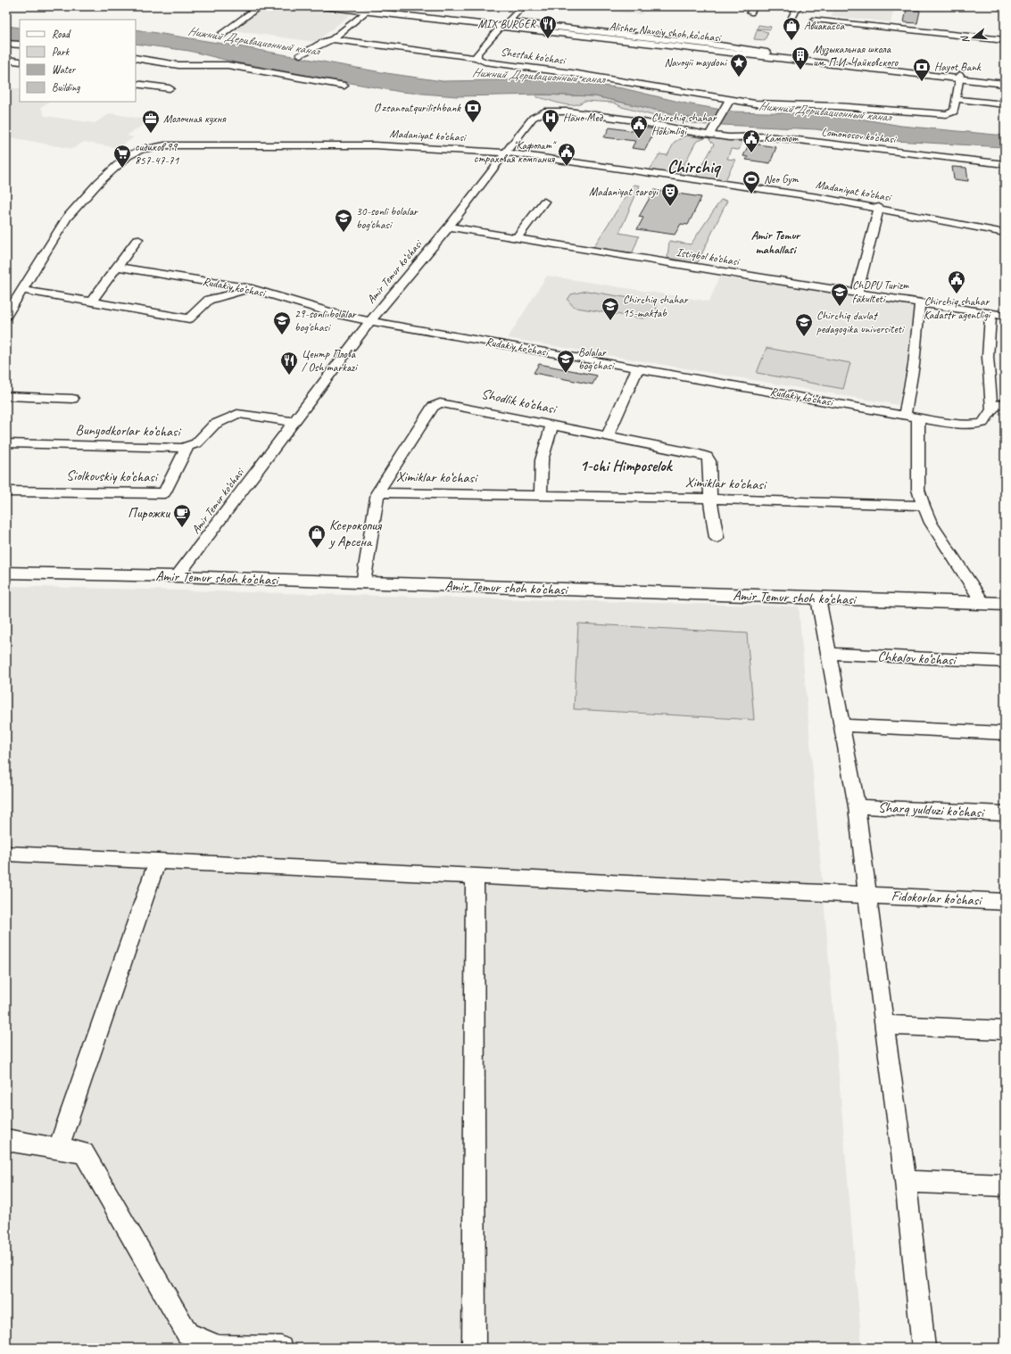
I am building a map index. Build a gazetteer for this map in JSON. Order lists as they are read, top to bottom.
{
  "streets": {
    "main road": ["Alisher Navoiy shoh koʻchasi", "Amir Temur shoh ko‘chasi"],
    "street": [
      "Shestak ko'chasi",
      "Madaniyat ko‘chasi",
      "Lomonosov ko‘chasi",
      "Istiqbol ko‘chasi",
      "Amir Temur ko‘chasi",
      "Rudakiy ko‘chasi",
      "Shodlik ko‘chasi",
      "Bunyodkorlar ko‘chasi",
      "Siolkovskiy ko‘chasi",
      "Ximiklar ko‘chasi",
      "Chkalov ko‘chasi",
      "Sharq yulduzi ko‘chasi",
      "Fidokorlar ko‘chasi"
    ]
  },
  "crossings": [
    ["Madaniyat ko‘chasi", "Amir Temur ko‘chasi"],
    ["Lomonosov ko‘chasi", "Amir Temur ko‘chasi"],
    ["Istiqbol ko‘chasi", "Amir Temur ko‘chasi"],
    ["Amir Temur ko‘chasi", "Rudakiy ko‘chasi"],
    ["Amir Temur ko‘chasi", "Bunyodkorlar ko‘chasi"],
    ["Amir Temur ko‘chasi", "Amir Temur shoh ko‘chasi"],
    ["Shodlik ko‘chasi", "Ximiklar ko‘chasi"],
    ["Shodlik ko‘chasi", "Amir Temur shoh ko‘chasi"],
    ["Bunyodkorlar ko‘chasi", "Siolkovskiy ko‘chasi"]
  ],
  "districts": ["Chirchiq", "Amir Temur mahallasi", "1-chi Himposelok"],
  "water": ["Нижний Деривационный канал"],
  "places": {
    "restaurant": ["MIX BURGER", "Центр Плова / Osh markazi"],
    "shop": ["Авиакасса", "Ксерокопия у Арсена"],
    "building": ["Музыкальная школа им. П.И. Чайковского"],
    "place": ["Navoyii maydoni"],
    "bank": ["Hayot Bank", "Oʻzsanoatqurilishbank"],
    "hospital": ["Нано Мед"],
    "office": ["Молочная кухня"],
    "public building": [
      "Chirchiq shahar Hokimligi",
      "Камолот",
      "\"Кафолат\" страховая компания",
      "Chirchiq shahar Kadastr agentligi"
    ],
    "supermarket": ["сидиков 99 857-47-71"],
    "sports": ["Neo Gym"],
    "theatre": ["Madaniyat saroyi"],
    "school or university": [
      "30-sonli bolalar bog'chasi",
      "ChDPU Turizm fakulteti",
      "Chirchiq shahar 15-maktab",
      "29-sonli bolalar bog'chasi",
      "Chirchiq davlat pedagogika universiteti",
      "Bolalar bog'chasi"
    ],
    "cafe": ["Пирожки"]
  },
  "legend": [
    "Road",
    "Park",
    "Water",
    "Building"
  ],
  "north": "left"
}
